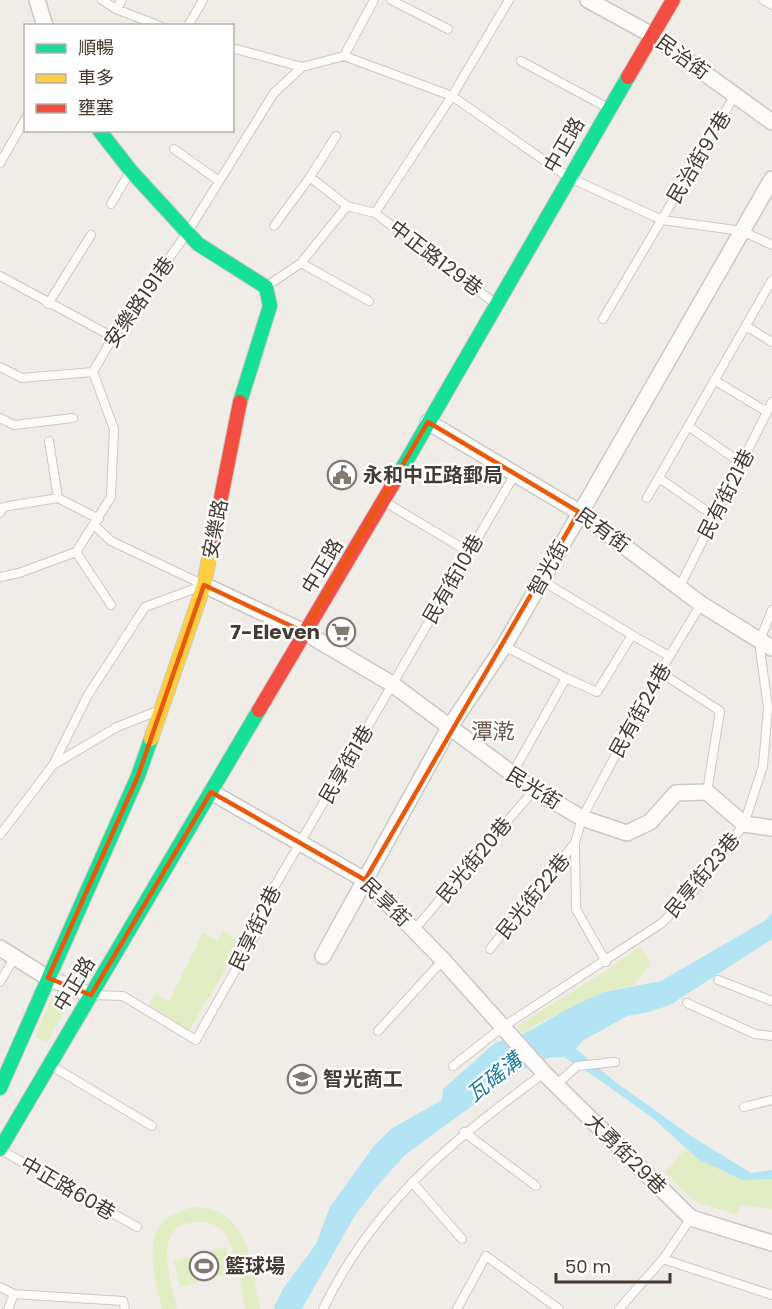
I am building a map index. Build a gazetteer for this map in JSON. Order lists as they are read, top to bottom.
{
  "streets": {
    "street": [
      "民治街",
      "中正路",
      "安樂路",
      "民有街",
      "智光街",
      "民光街",
      "民享街",
      "大勇街29巷"
    ],
    "lane": [
      "民治街97巷",
      "中正路129巷",
      "安樂路191巷",
      "民有街21巷",
      "民有街10巷",
      "民有街24巷",
      "民享街1巷",
      "民光街20巷",
      "民享街23巷",
      "民光街22巷",
      "民享街2巷",
      "中正路60巷"
    ]
  },
  "crossings": [
    ["民治街", "中正路"],
    ["民治街", "民治街97巷"],
    ["中正路", "中正路129巷"],
    ["中正路", "民有街"],
    ["中正路", "民光街"],
    ["中正路", "民享街"],
    ["中正路", "民享街2巷"],
    ["中正路", "中正路60巷"],
    ["民有街21巷", "民有街"],
    ["安樂路", "民光街"],
    ["民有街", "智光街"],
    ["民有街", "民有街10巷"],
    ["民有街", "民有街24巷"],
    ["民有街", "民享街23巷"],
    ["智光街", "民光街"],
    ["智光街", "民享街"],
    ["民有街10巷", "民享街1巷"],
    ["民有街10巷", "民光街"],
    ["民有街24巷", "民光街"],
    ["民有街24巷", "民光街22巷"],
    ["民享街1巷", "民光街"],
    ["民享街1巷", "民享街"],
    ["民享街1巷", "民享街2巷"],
    ["民光街", "民光街20巷"],
    ["民光街20巷", "民享街"],
    ["民享街23巷", "民享街"],
    ["民享街23巷", "大勇街29巷"],
    ["民享街", "民享街2巷"],
    ["民享街", "大勇街29巷"]
  ],
  "districts": ["潭漧"],
  "water": ["瓦磘溝"],
  "places": {
    "public building": ["永和中正路郵局"],
    "supermarket": ["7-Eleven"],
    "school or university": ["智光商工"],
    "sports": ["籃球場"]
  },
  "legend": ["順暢", "車多", "壅塞"],
  "scale_bar": "50 m"
}
